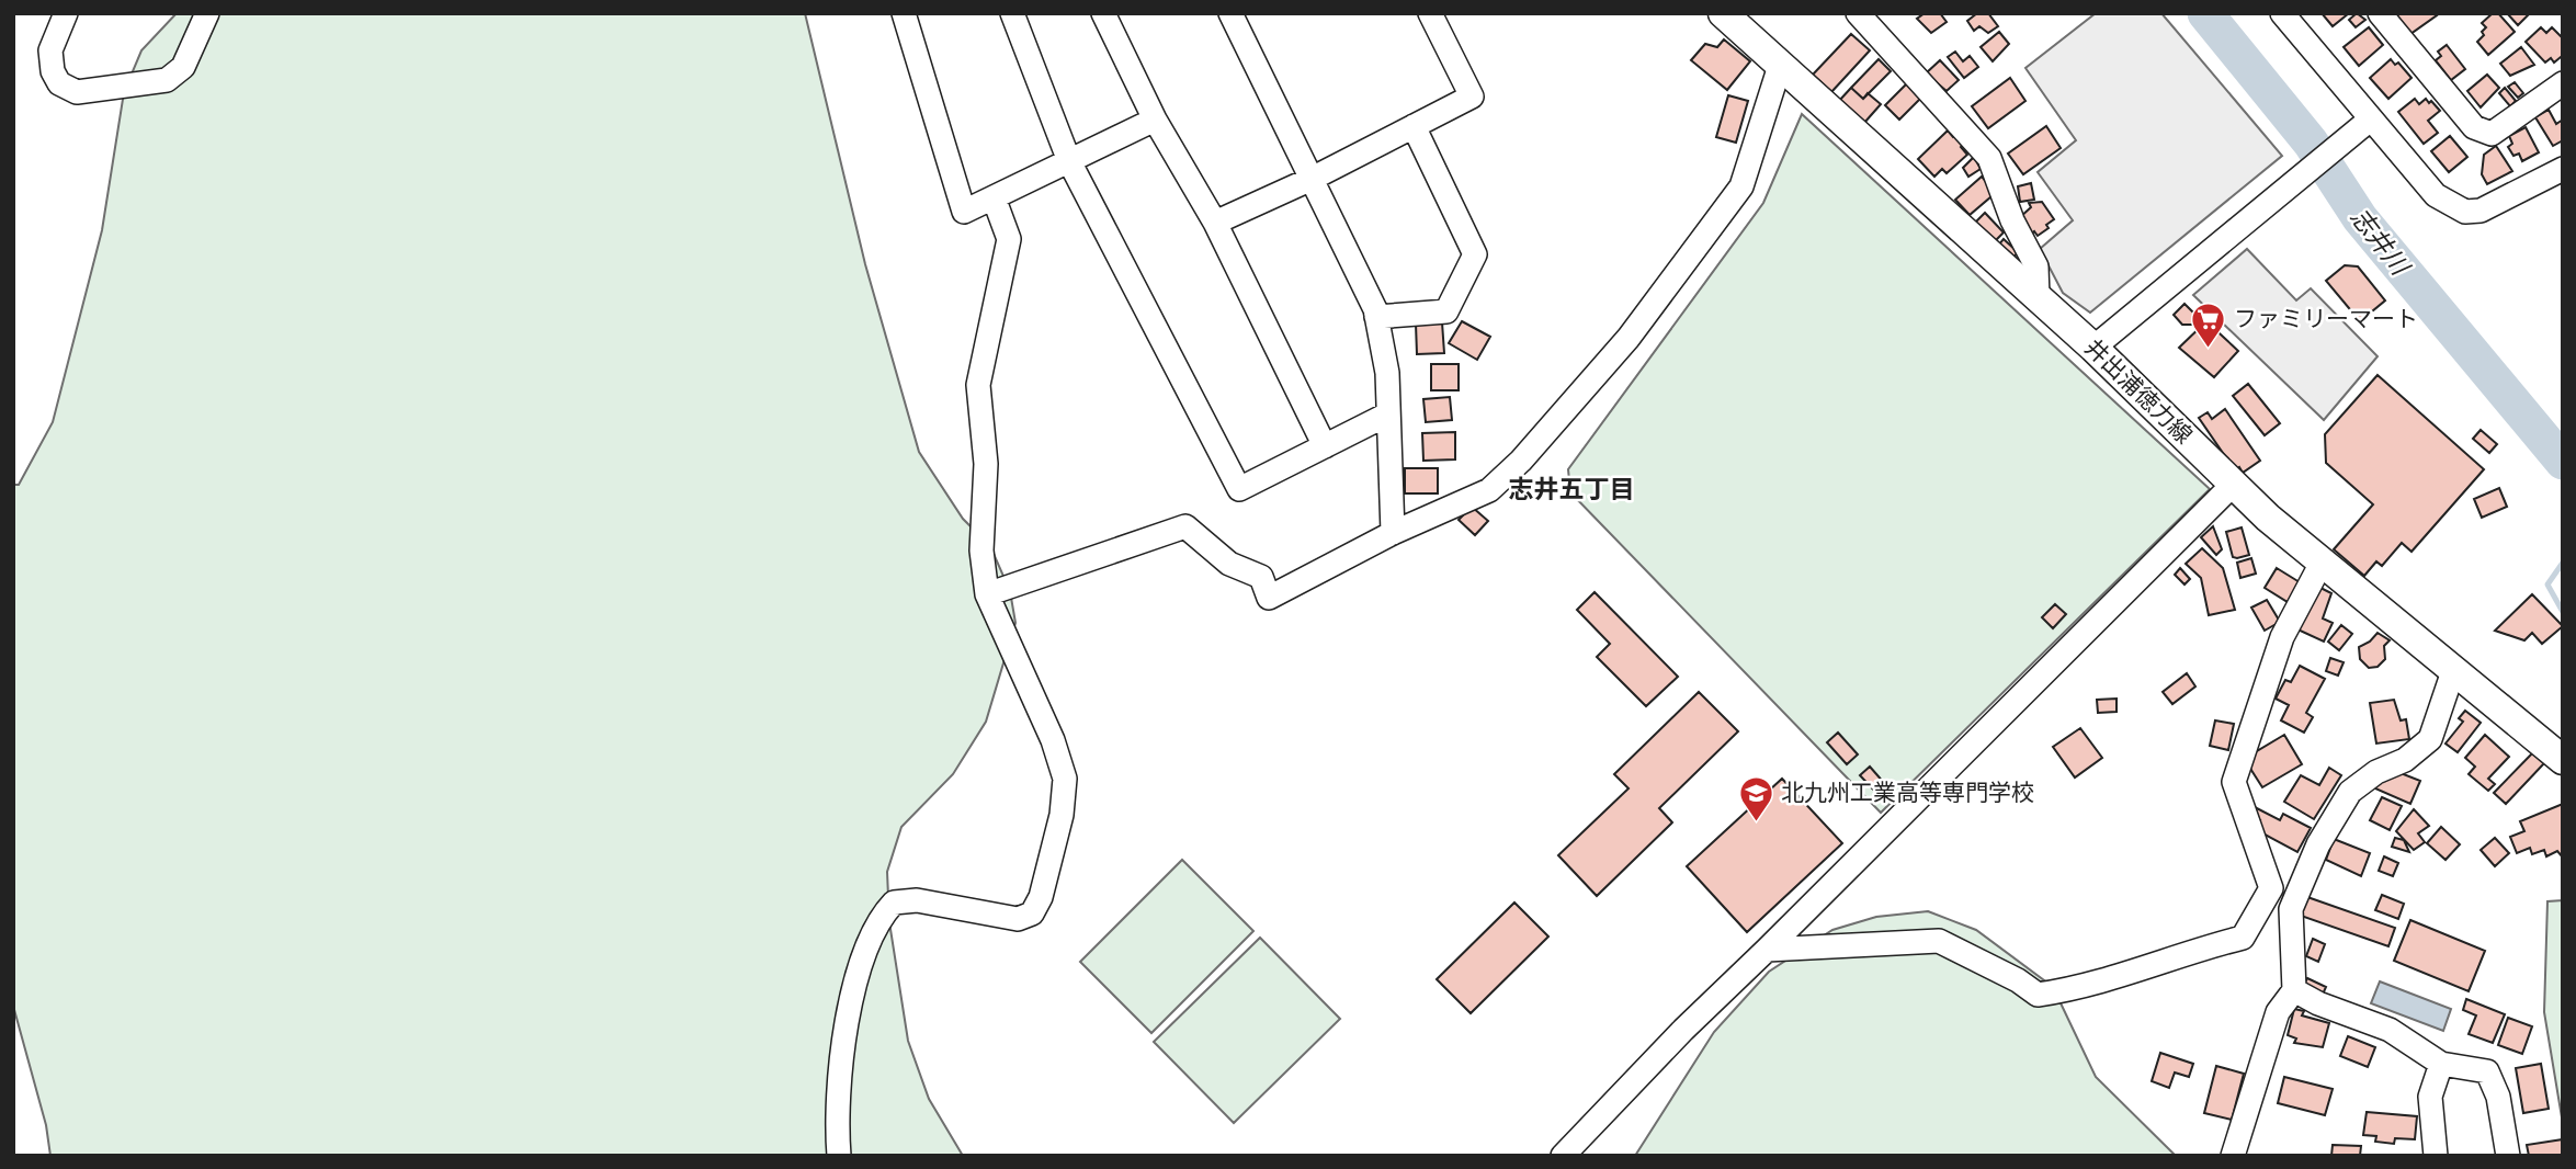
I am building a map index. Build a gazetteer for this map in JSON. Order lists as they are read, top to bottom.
{
  "streets": {
    "main road": ["井出浦徳力線"]
  },
  "districts": ["志井五丁目"],
  "water": ["志井川"],
  "places": {
    "supermarket": ["ファミリーマート"],
    "school or university": ["北九州工業高等専門学校"]
  }
}
